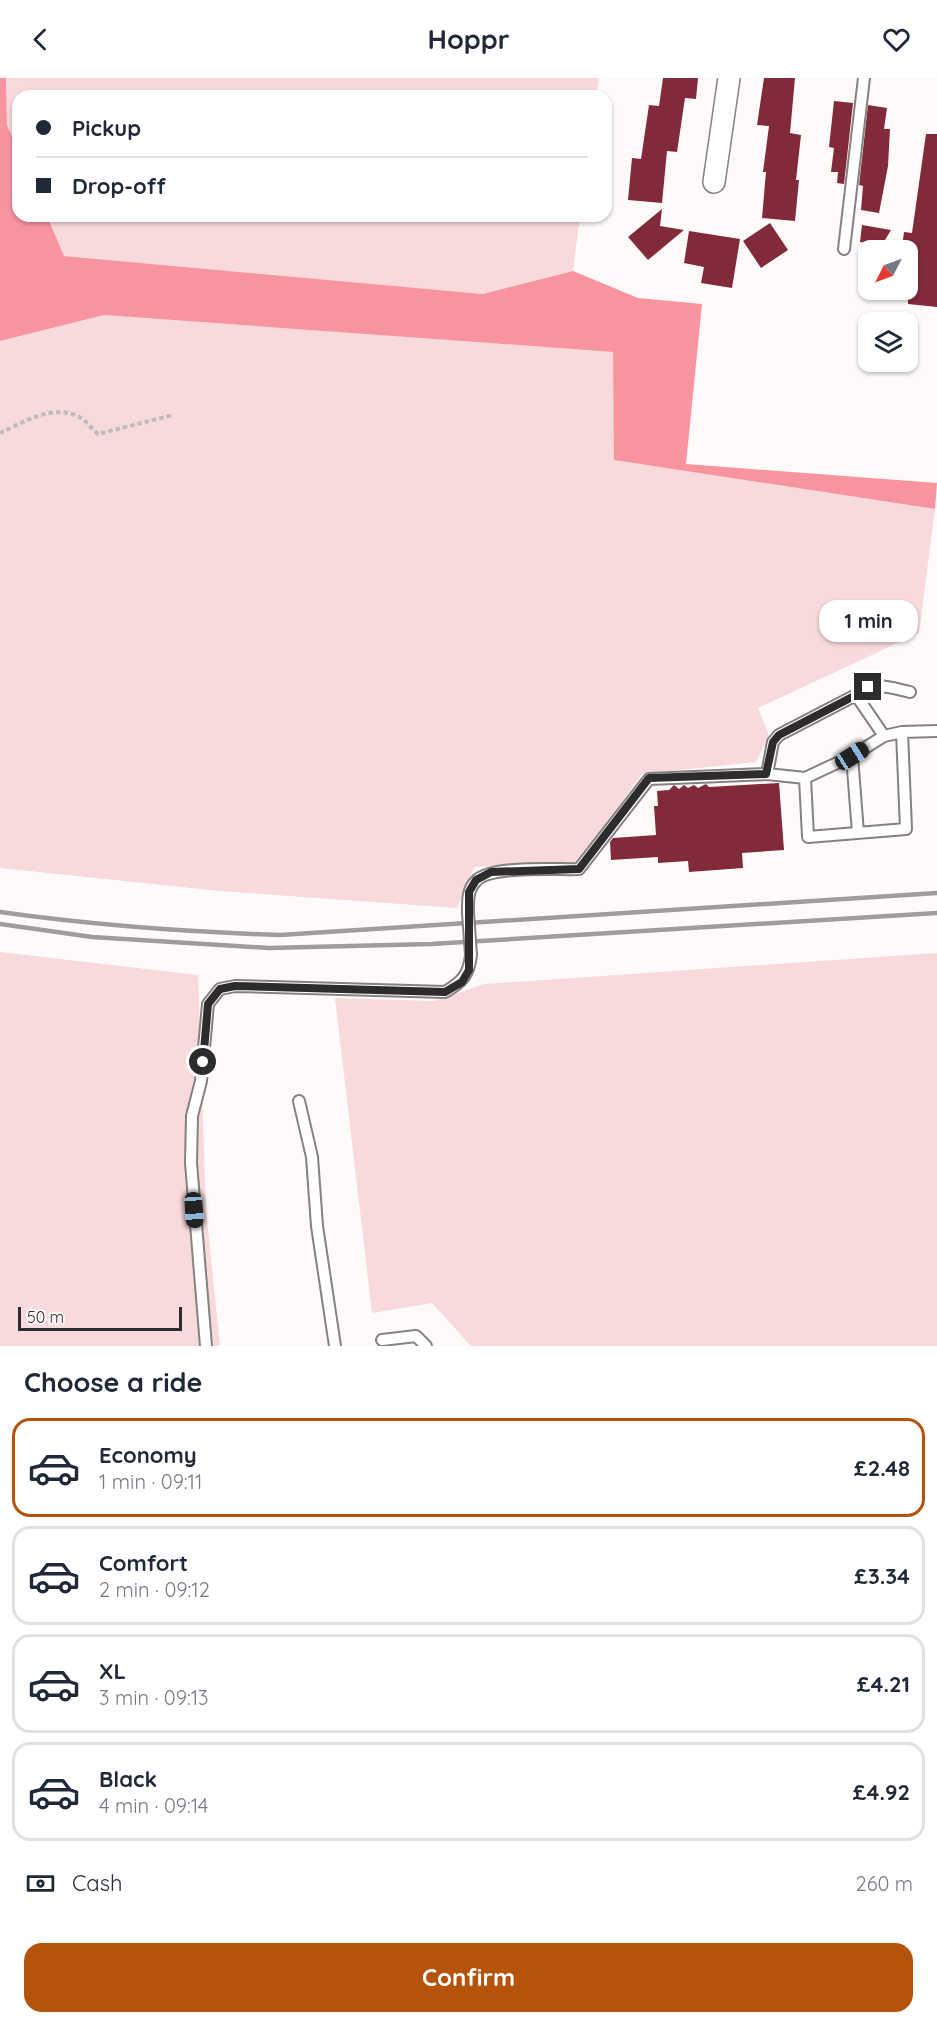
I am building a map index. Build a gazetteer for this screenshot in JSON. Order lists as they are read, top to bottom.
{
  "scale_bar": "50 m",
  "north": "bottom left",
  "page": {
    "header": "Hoppr",
    "banner": ["Pickup", "Drop-off"],
    "bubble": "1 min",
    "scale": "50 m",
    "heading": "Choose a ride",
    "list": [
      {
        "name": "Economy",
        "note": "1 min · 09:11",
        "value": "£2.48"
      },
      {
        "name": "Comfort",
        "note": "2 min · 09:12",
        "value": "£3.34"
      },
      {
        "name": "XL",
        "note": "3 min · 09:13",
        "value": "£4.21"
      },
      {
        "name": "Black",
        "note": "4 min · 09:14",
        "value": "£4.92"
      }
    ],
    "pay": ["Cash", "260 m"],
    "buttons": "Confirm"
  }
}
